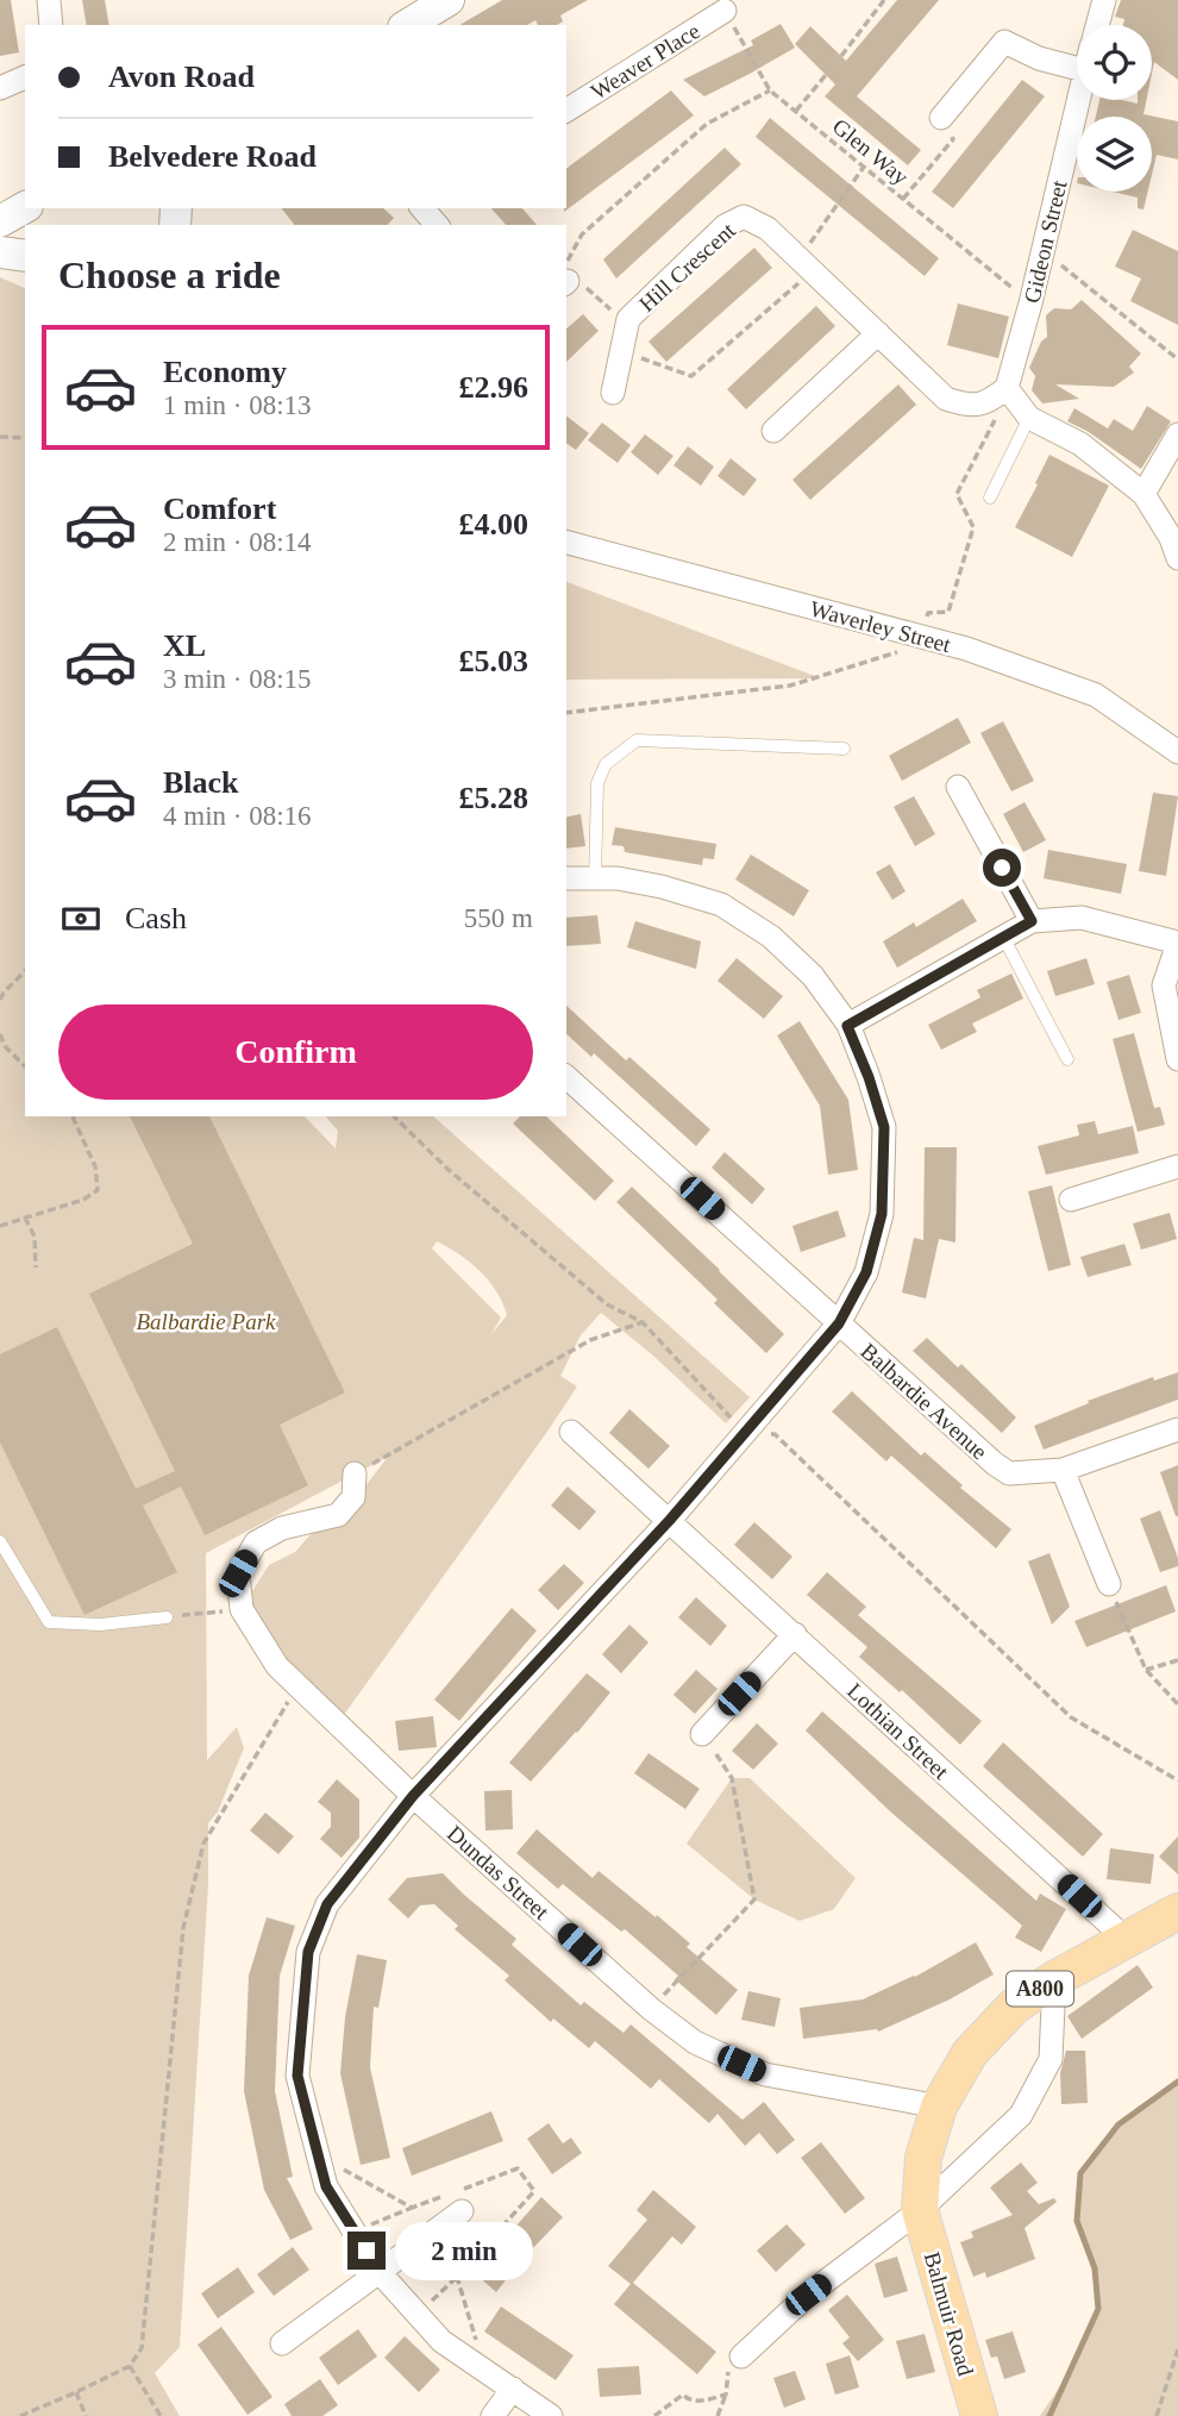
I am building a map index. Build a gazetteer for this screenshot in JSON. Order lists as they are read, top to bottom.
{
  "streets": {
    "main road": ["A800", "Balmuir Road"],
    "street": [
      "Weaver Place",
      "Gideon Street",
      "Hill Crescent",
      "Waverley Street",
      "Balbardie Avenue",
      "Lothian Street",
      "Dundas Street"
    ],
    "path": ["Glen Way"]
  },
  "crossings": [
    ["Weaver Place", "Glen Way"],
    ["Glen Way", "Gideon Street"],
    ["Gideon Street", "Hill Crescent"],
    ["Lothian Street", "A800"],
    ["Dundas Street", "A800"],
    ["A800", "Balmuir Road"]
  ],
  "parks": ["Balbardie Park"],
  "page": {
    "banner": ["Avon Road", "Belvedere Road"],
    "heading": "Choose a ride",
    "list": [
      {
        "name": "Economy",
        "note": "1 min · 08:13",
        "value": "£2.96"
      },
      {
        "name": "Comfort",
        "note": "2 min · 08:14",
        "value": "£4.00"
      },
      {
        "name": "XL",
        "note": "3 min · 08:15",
        "value": "£5.03"
      },
      {
        "name": "Black",
        "note": "4 min · 08:16",
        "value": "£5.28"
      }
    ],
    "pay": ["Cash", "550 m"],
    "buttons": "Confirm",
    "bubble": "2 min"
  }
}
